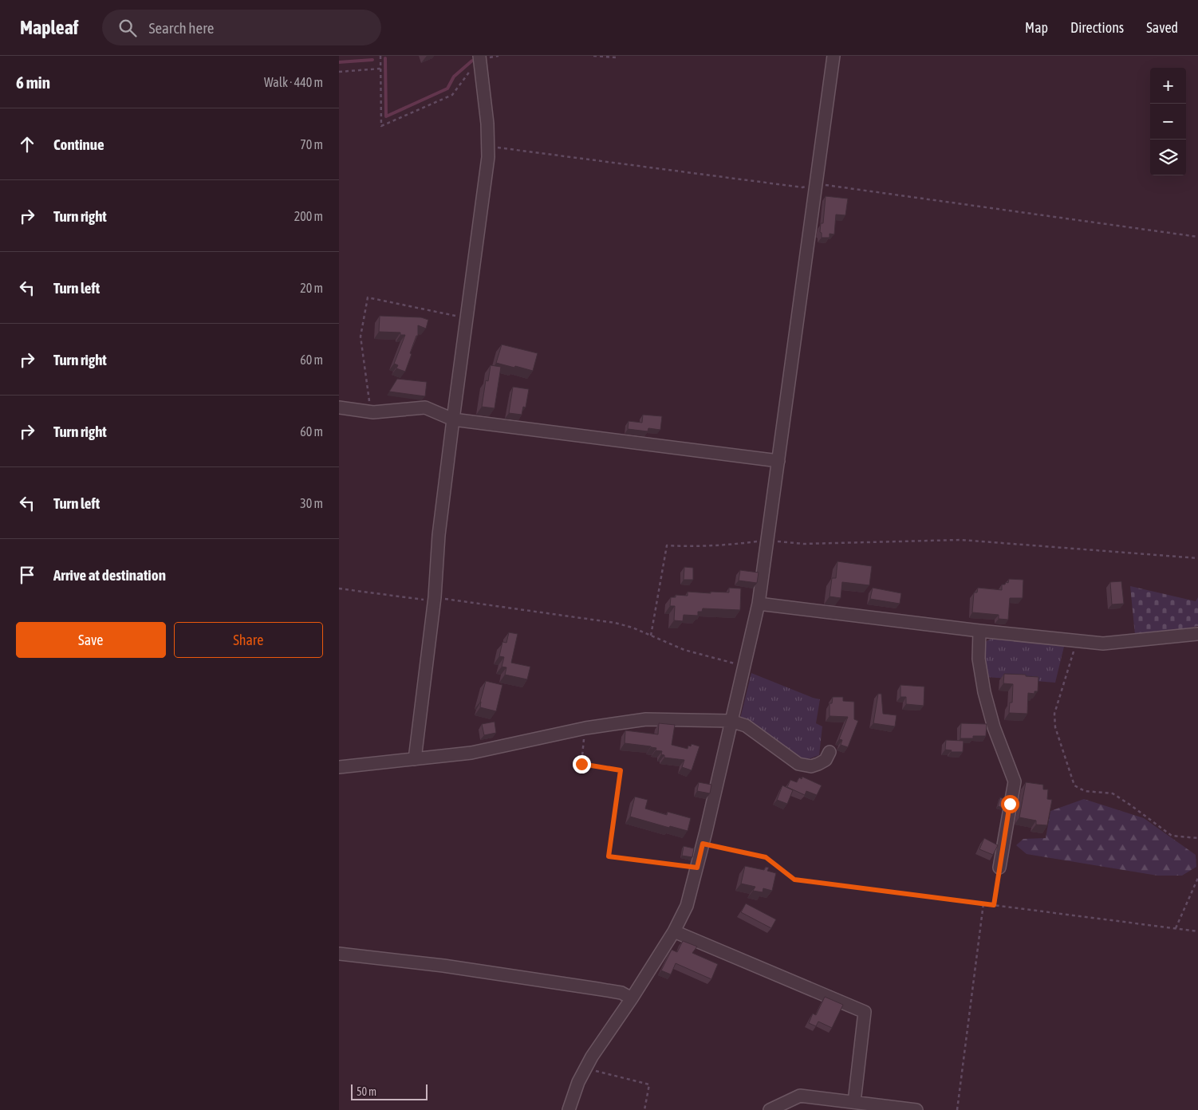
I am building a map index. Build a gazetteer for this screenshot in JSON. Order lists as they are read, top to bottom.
{
  "scale_bar": "50 m",
  "page": {
    "header": "Mapleaf",
    "search": "Search here",
    "nav": ["Map", "Directions", "Saved"],
    "heading": ["6 min", "Walk · 440 m"],
    "map_buttons": ["+", "−"],
    "list": [
      ["Continue", "70 m"],
      ["Turn right", "200 m"],
      ["Turn left", "20 m"],
      ["Turn right", "60 m"],
      ["Turn right", "60 m"],
      ["Turn left", "30 m"],
      "Arrive at destination"
    ],
    "buttons": ["Save", "Share"],
    "scale": "50 m"
  }
}
